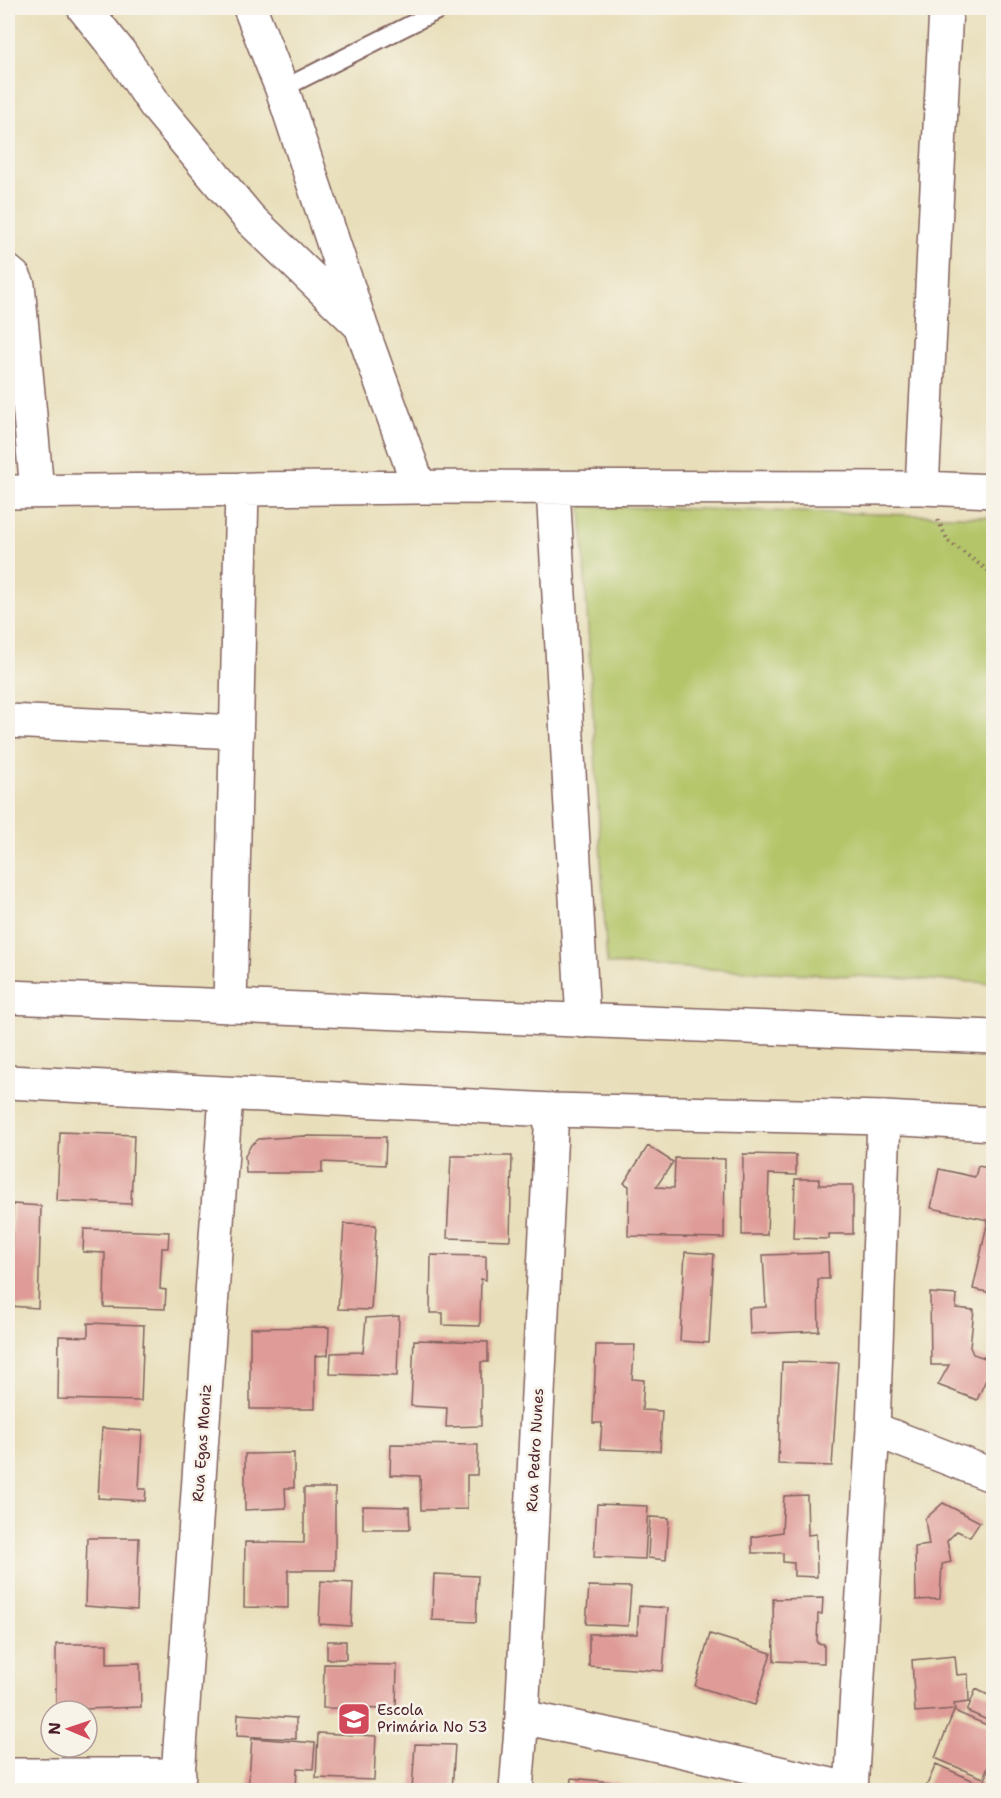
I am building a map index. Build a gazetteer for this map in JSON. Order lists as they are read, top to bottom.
{
  "streets": {
    "street": ["Rua Egas Moniz", "Rua Pedro Nunes"]
  },
  "places": {
    "school or university": ["Escola Primária No 53"]
  },
  "north": "left"
}
